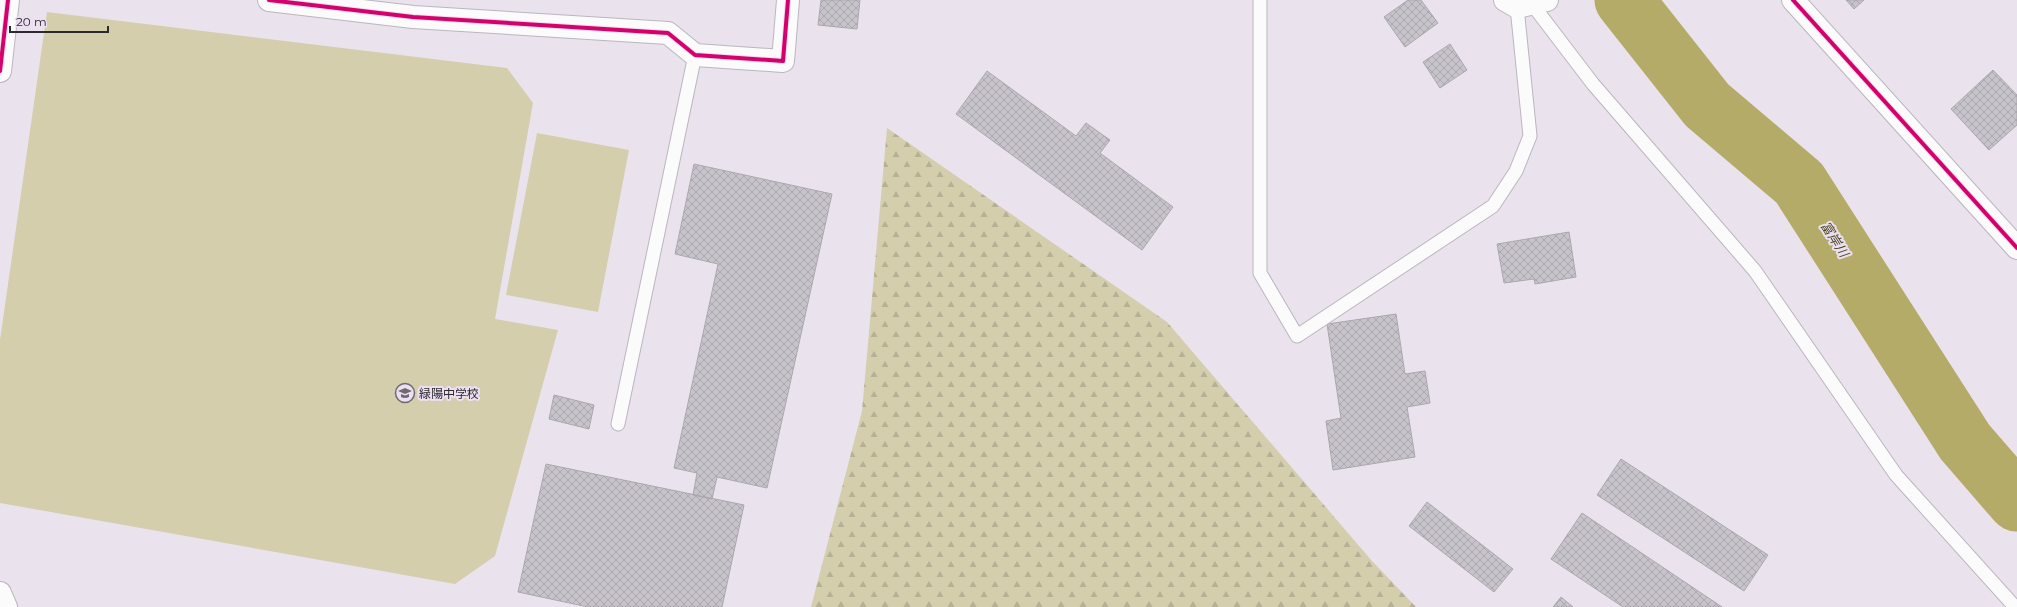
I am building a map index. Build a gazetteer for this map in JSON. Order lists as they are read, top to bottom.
{
  "water": ["富岸川"],
  "places": {
    "school or university": ["緑陽中学校"]
  },
  "scale_bar": "20 m"
}
